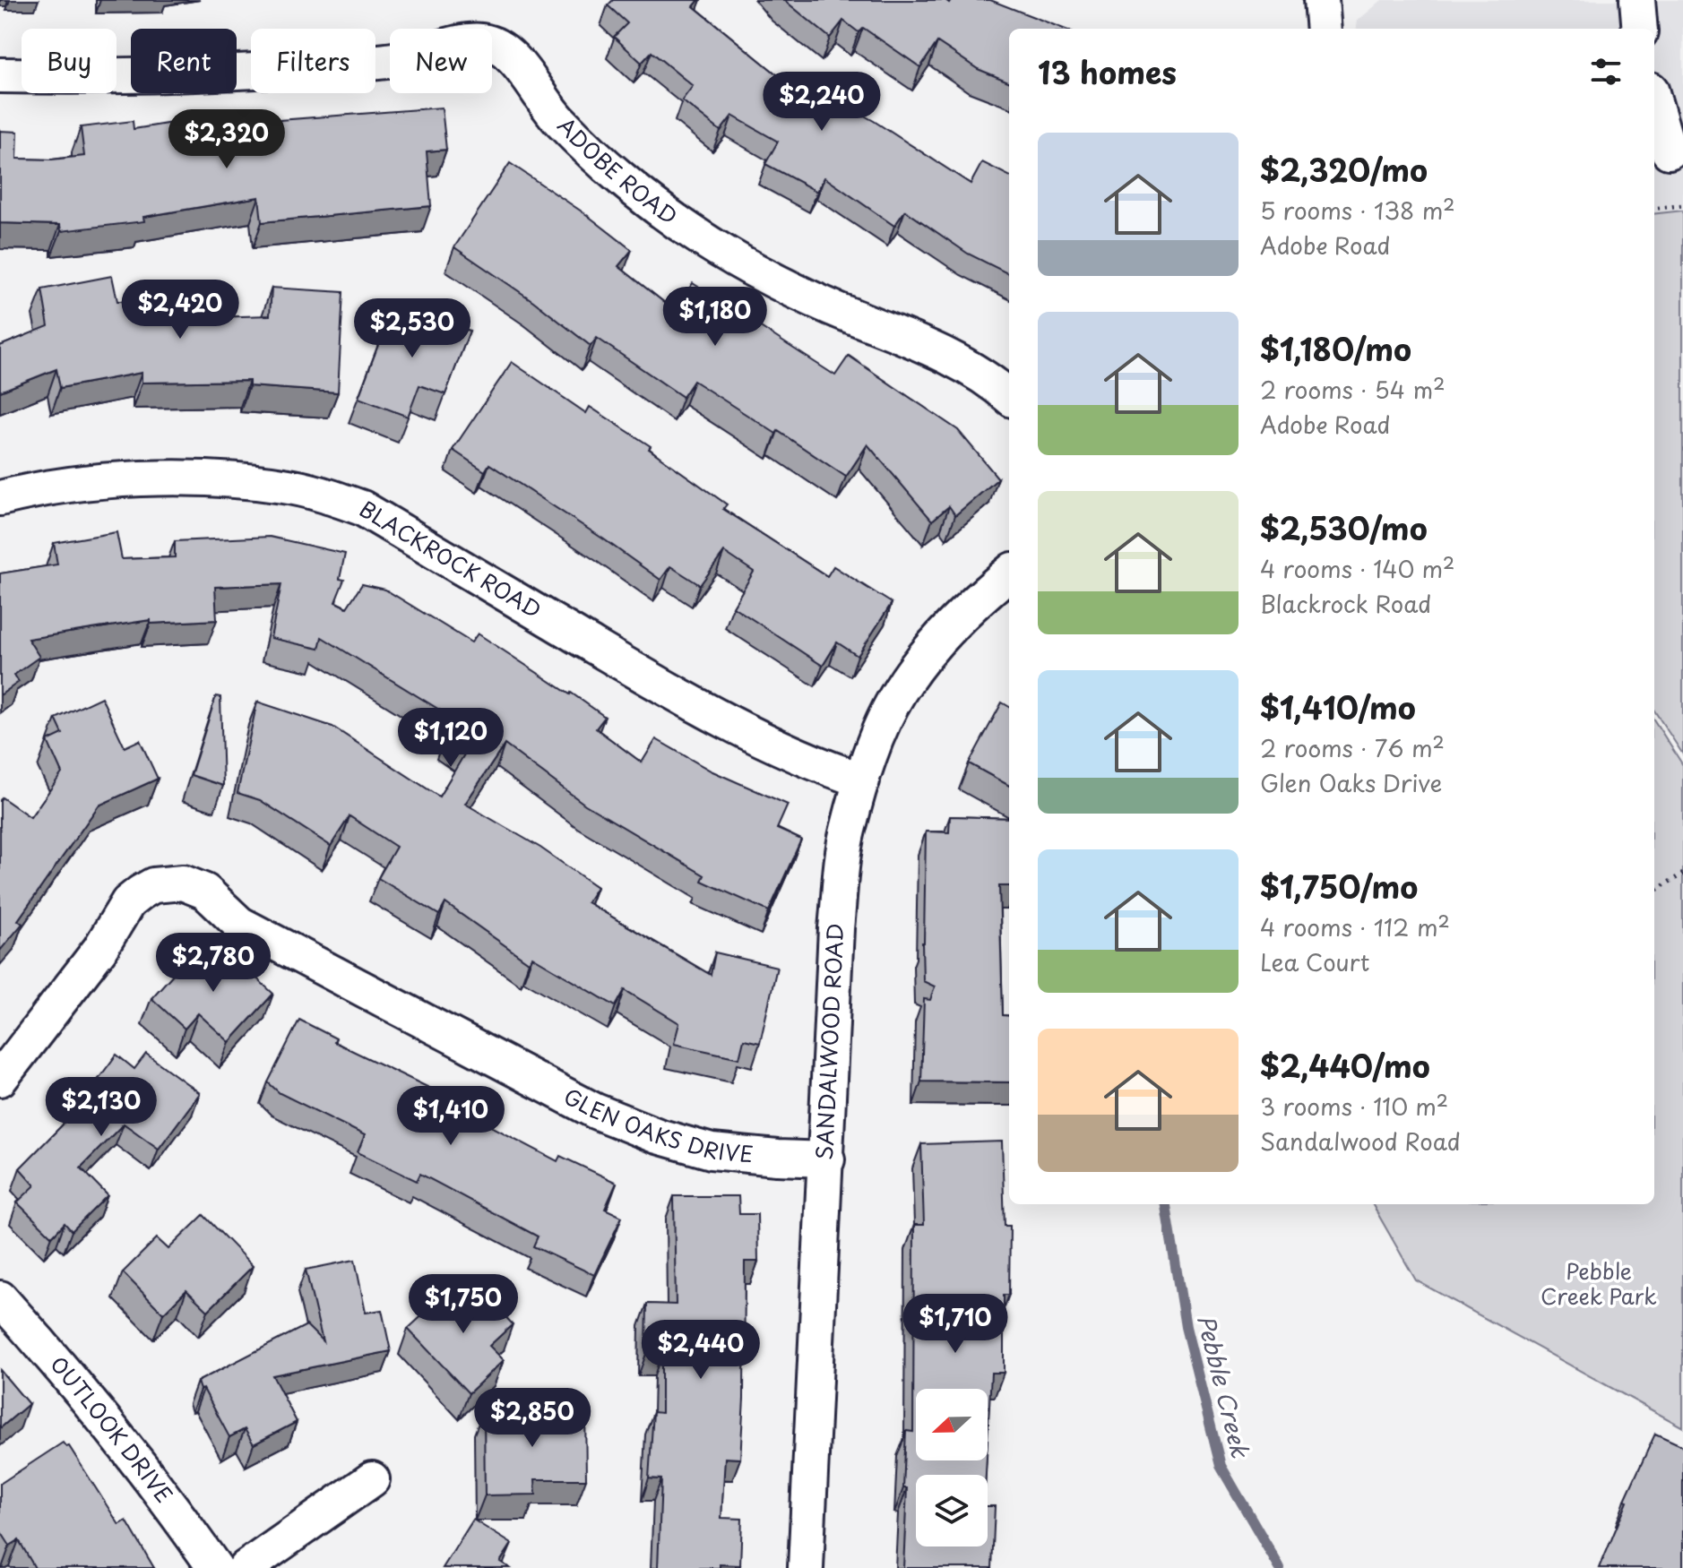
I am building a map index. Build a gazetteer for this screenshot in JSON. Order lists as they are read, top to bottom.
{
  "streets": {
    "street": [
      "ADOBE ROAD",
      "BLACKROCK ROAD",
      "SANDALWOOD ROAD",
      "GLEN OAKS DRIVE",
      "OUTLOOK DRIVE"
    ]
  },
  "crossings": [
    ["BLACKROCK ROAD", "SANDALWOOD ROAD"],
    ["SANDALWOOD ROAD", "GLEN OAKS DRIVE"]
  ],
  "water": ["Pebble Creek"],
  "parks": ["Pebble Creek Park"],
  "north": "left",
  "page": {
    "chip": [
      "Buy",
      "Rent",
      "Filters",
      "New"
    ],
    "heading": "13 homes",
    "price": [
      "$2,240",
      "$2,320",
      "$2,420",
      "$1,180",
      "$2,530",
      "$1,120",
      "$2,780",
      "$2,130",
      "$1,410",
      "$1,750",
      "$1,710",
      "$2,440",
      "$2,850"
    ],
    "list": [
      {
        "name": "$2,320/mo",
        "note": "5 rooms · 138 m² · Adobe Road"
      },
      {
        "name": "$1,180/mo",
        "note": "2 rooms · 54 m² · Adobe Road"
      },
      {
        "name": "$2,530/mo",
        "note": "4 rooms · 140 m² · Blackrock Road"
      },
      {
        "name": "$1,410/mo",
        "note": "2 rooms · 76 m² · Glen Oaks Drive"
      },
      {
        "name": "$1,750/mo",
        "note": "4 rooms · 112 m² · Lea Court"
      },
      {
        "name": "$2,440/mo",
        "note": "3 rooms · 110 m² · Sandalwood Road"
      }
    ]
  }
}
